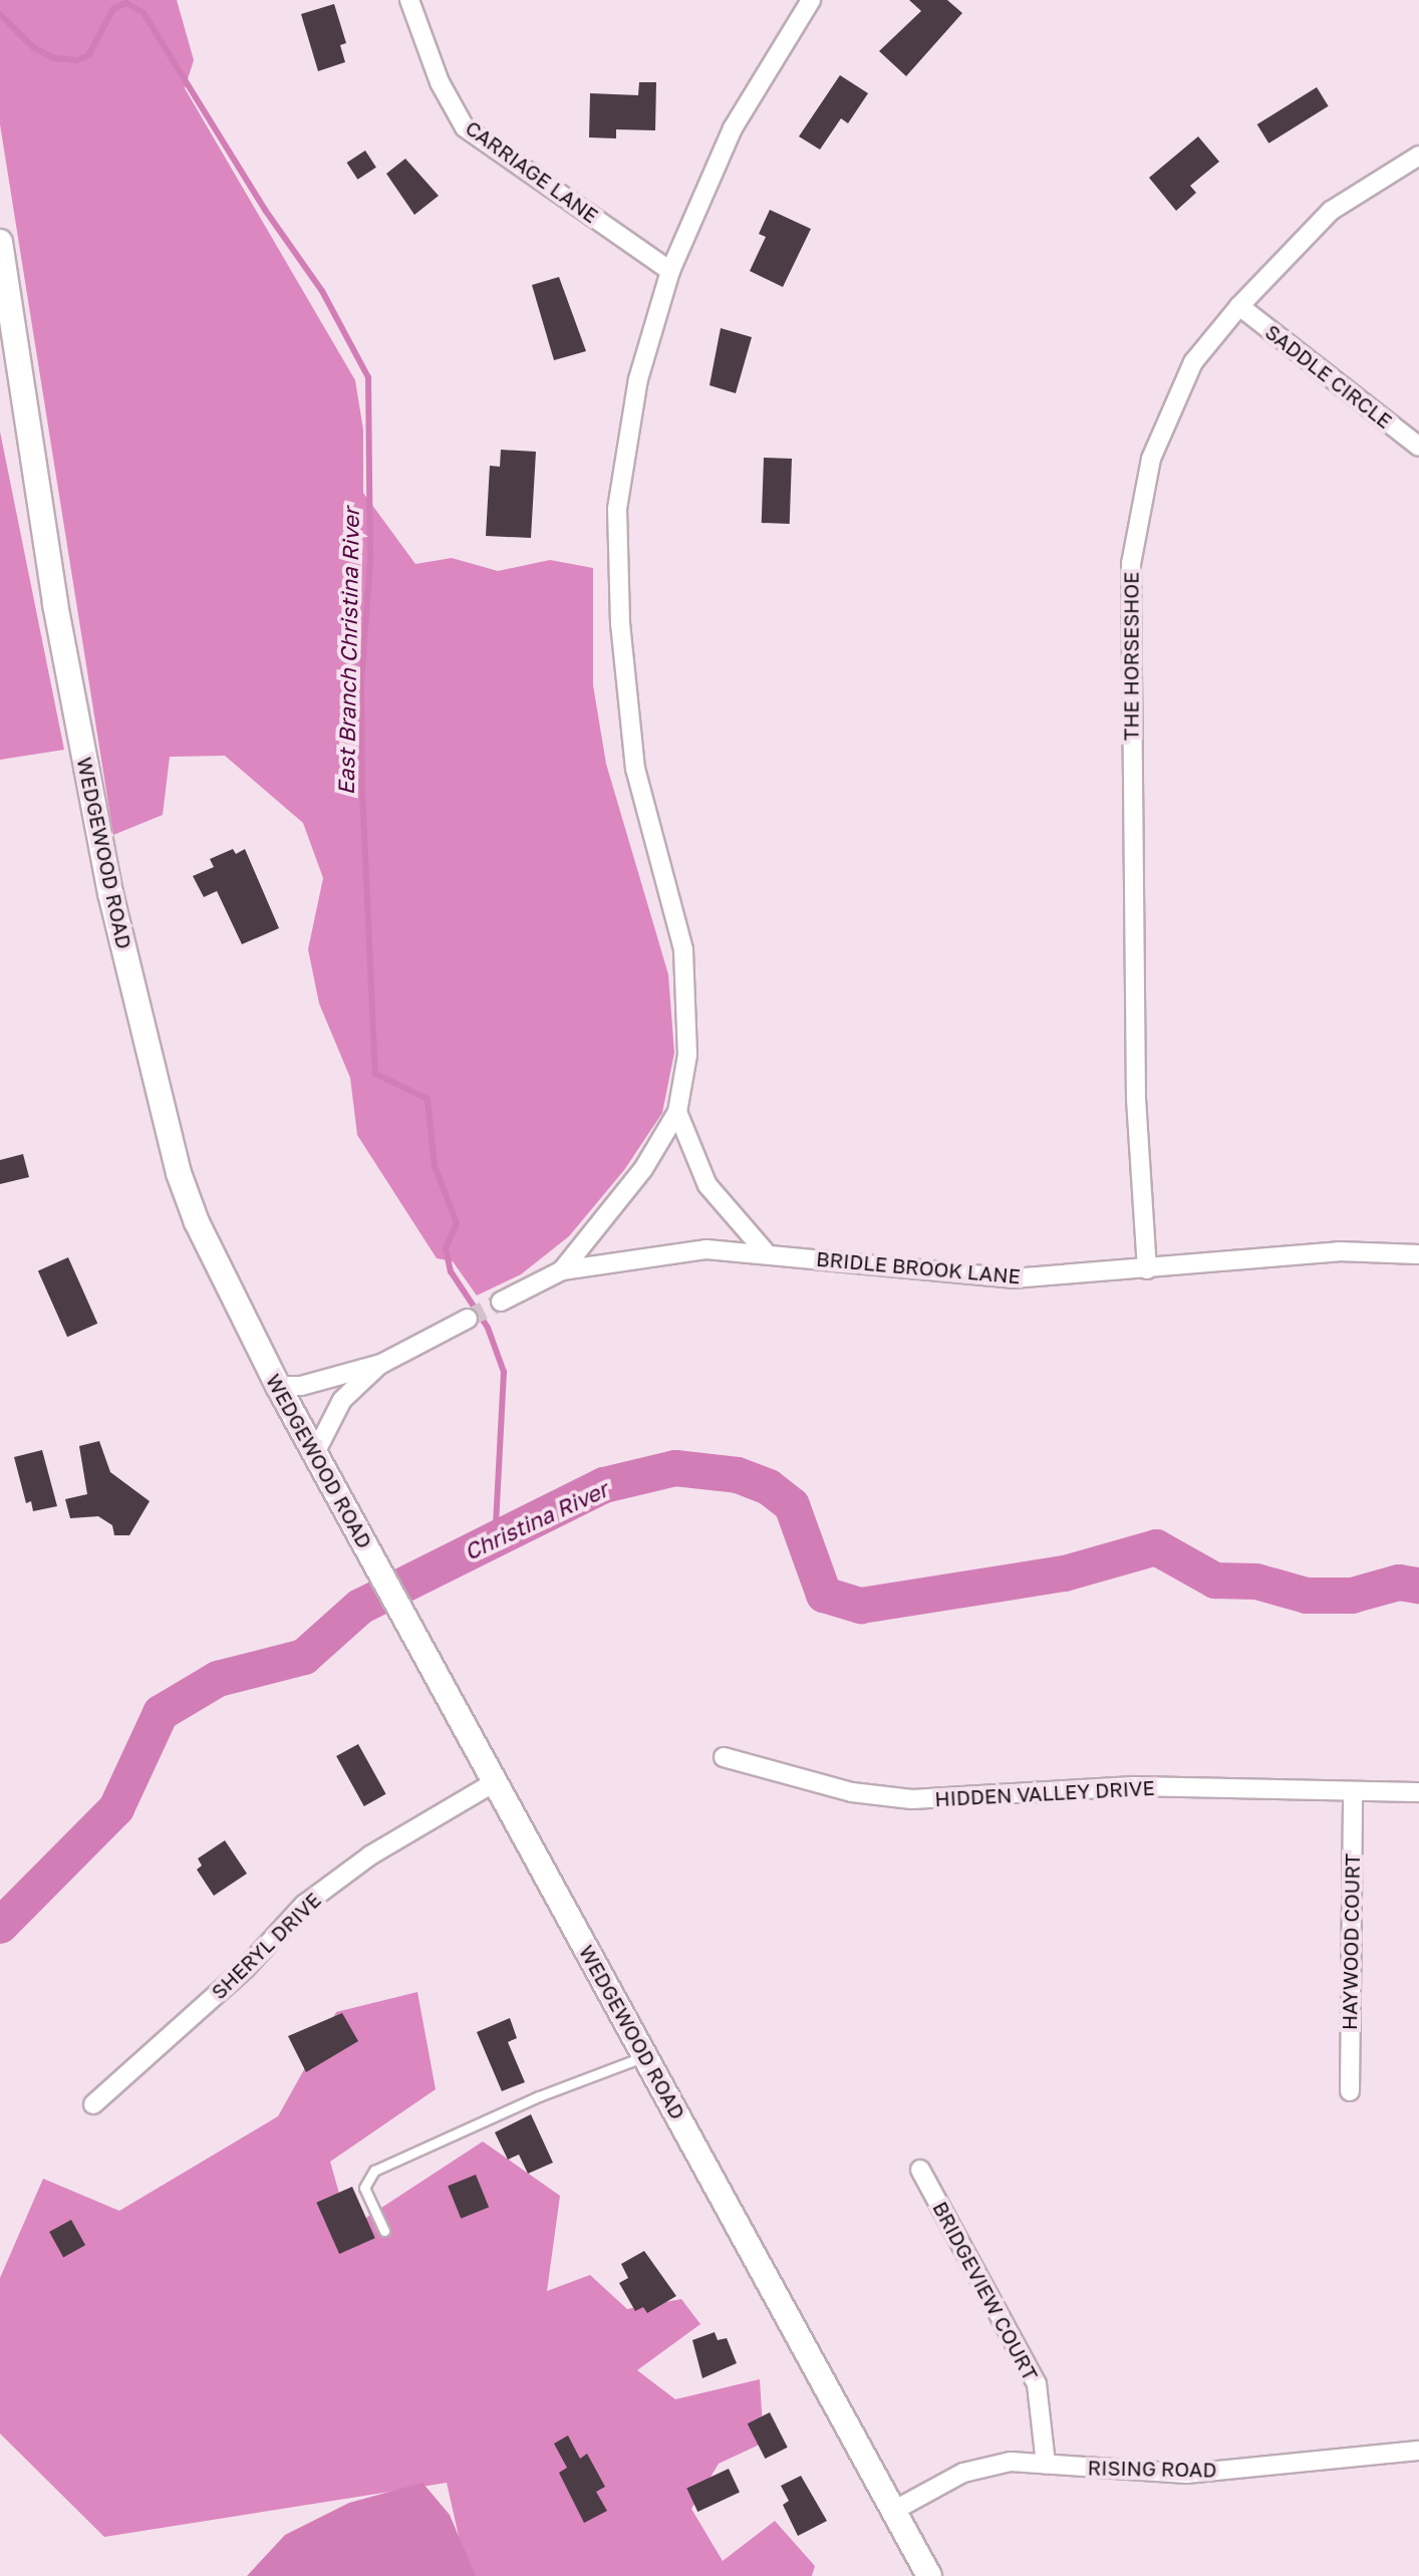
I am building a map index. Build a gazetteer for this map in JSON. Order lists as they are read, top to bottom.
{
  "streets": {
    "street": [
      "CARRIAGE LANE",
      "SADDLE CIRCLE",
      "THE HORSESHOE",
      "WEDGEWOOD ROAD",
      "BRIDLE BROOK LANE",
      "HIDDEN VALLEY DRIVE",
      "HAYWOOD COURT",
      "SHERYL DRIVE",
      "BRIDGEVIEW COURT",
      "RISING ROAD"
    ]
  },
  "crossings": [
    ["SADDLE CIRCLE", "THE HORSESHOE"],
    ["THE HORSESHOE", "BRIDLE BROOK LANE"],
    ["WEDGEWOOD ROAD", "SHERYL DRIVE"],
    ["WEDGEWOOD ROAD", "RISING ROAD"],
    ["HIDDEN VALLEY DRIVE", "HAYWOOD COURT"],
    ["BRIDGEVIEW COURT", "RISING ROAD"]
  ],
  "water": ["East Branch Christina River", "Christina River"]
}
